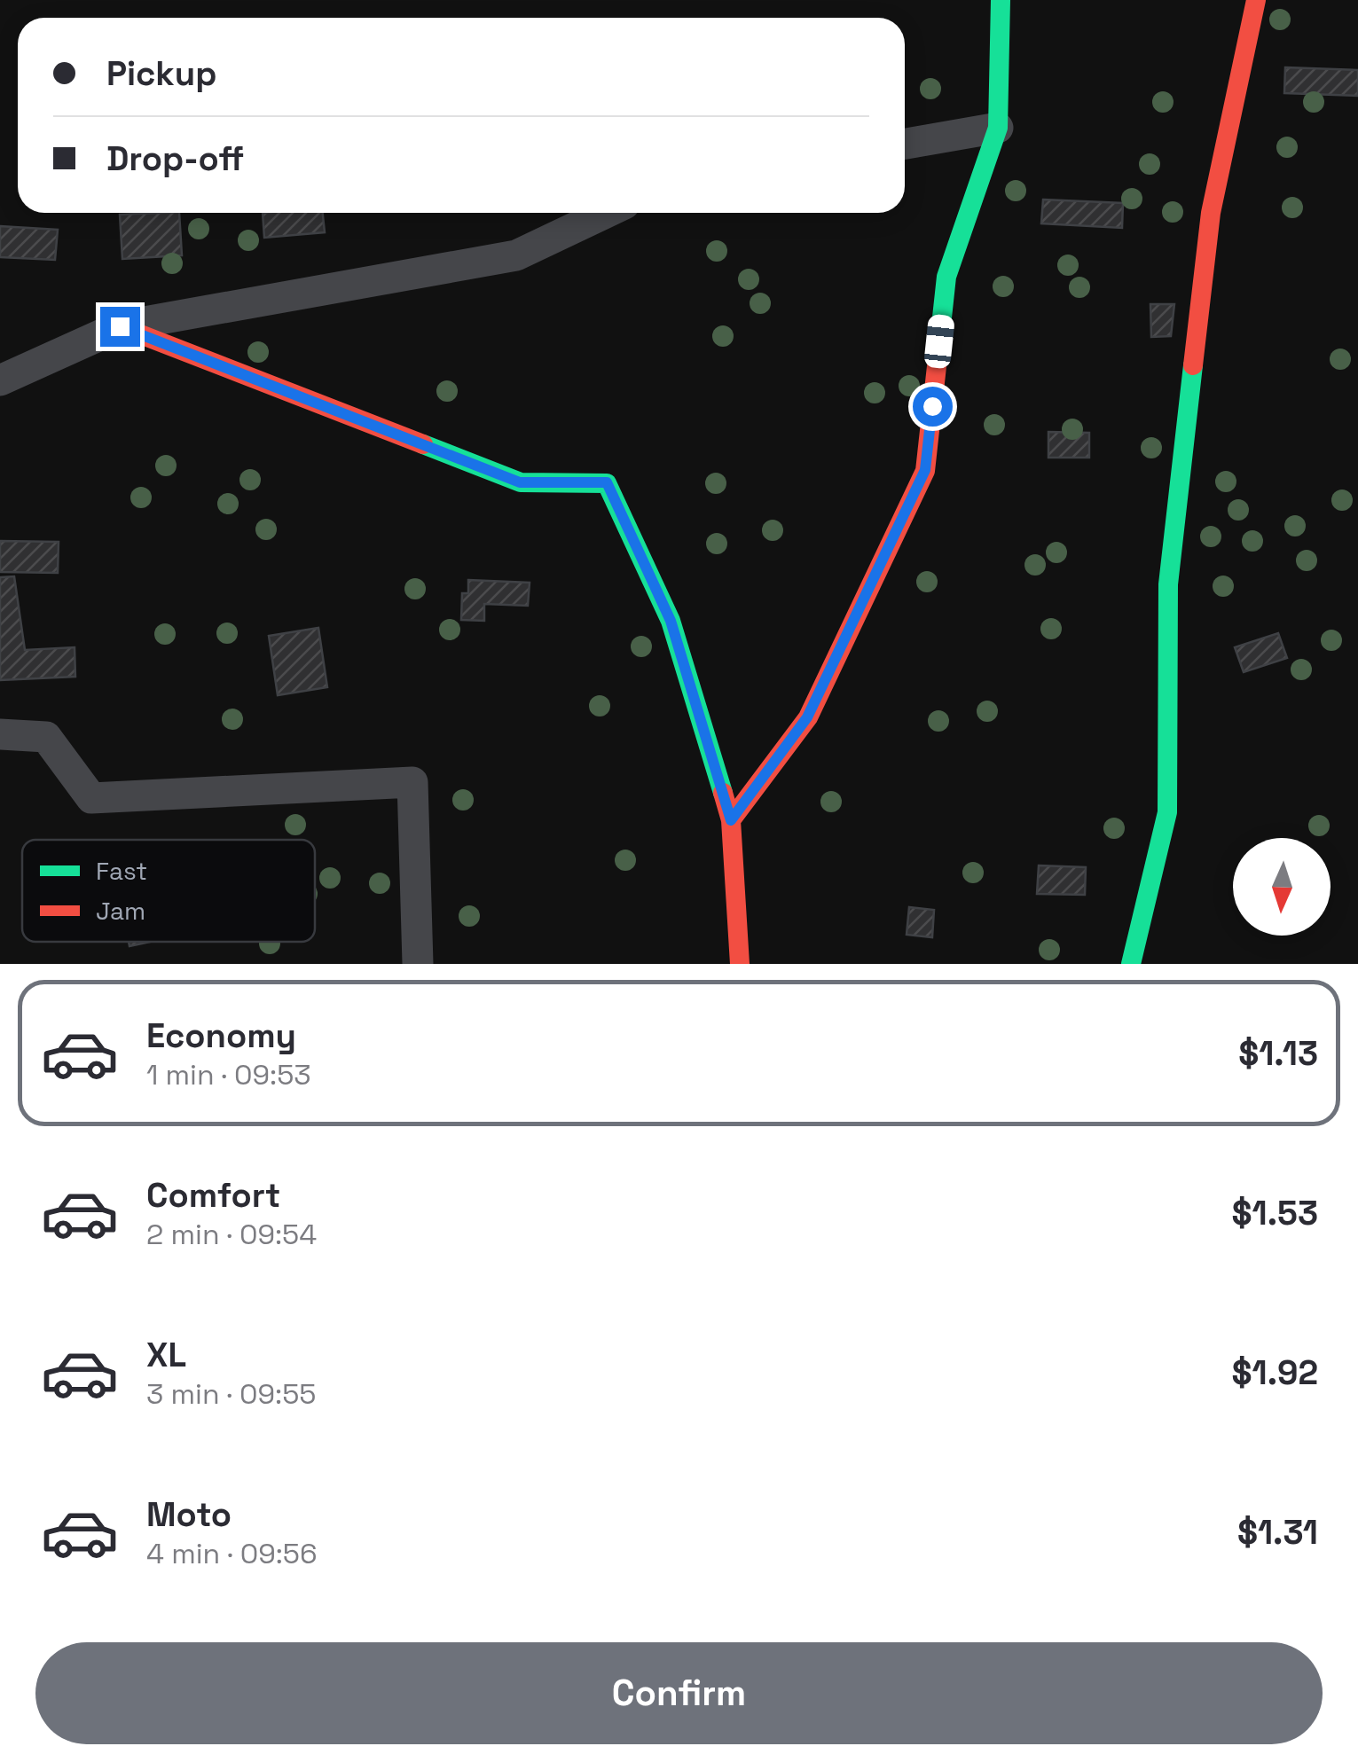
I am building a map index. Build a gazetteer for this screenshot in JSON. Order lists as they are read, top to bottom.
{
  "legend": ["Fast", "Jam"],
  "north": "bottom",
  "page": {
    "banner": ["Pickup", "Drop-off"],
    "list": [
      {
        "name": "Economy",
        "note": "1 min · 09:53",
        "value": "$1.13"
      },
      {
        "name": "Comfort",
        "note": "2 min · 09:54",
        "value": "$1.53"
      },
      {
        "name": "XL",
        "note": "3 min · 09:55",
        "value": "$1.92"
      },
      {
        "name": "Moto",
        "note": "4 min · 09:56",
        "value": "$1.31"
      }
    ],
    "buttons": "Confirm"
  }
}
